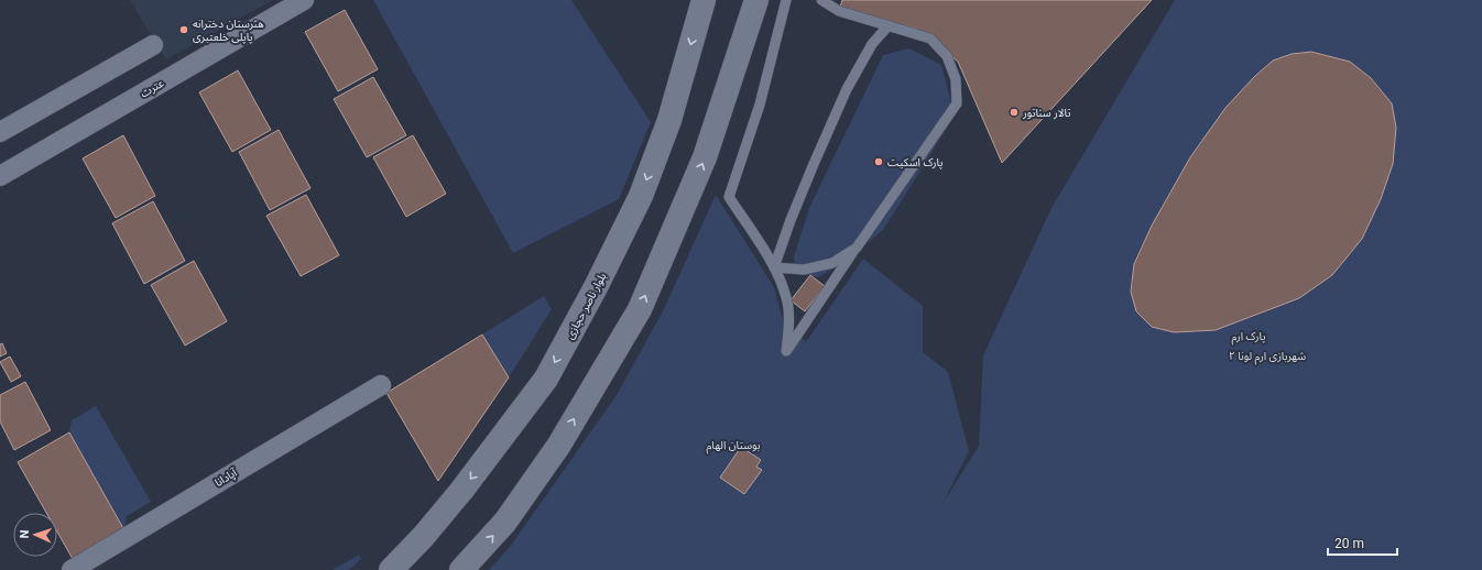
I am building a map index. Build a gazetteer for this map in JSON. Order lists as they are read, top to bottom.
{
  "streets": {
    "main road": ["بلوار ناصر حجازی"],
    "street": ["عترت", "آپادانا"]
  },
  "parks": ["پارک ارم", "شهربازی ارم لونا ۲", "بوستان الهام"],
  "places": ["هنرستان دخترانه پاپلی خلعتبری", "تالار سناتور", "پارک اسکیت"],
  "scale_bar": "20 m",
  "north": "left"
}
